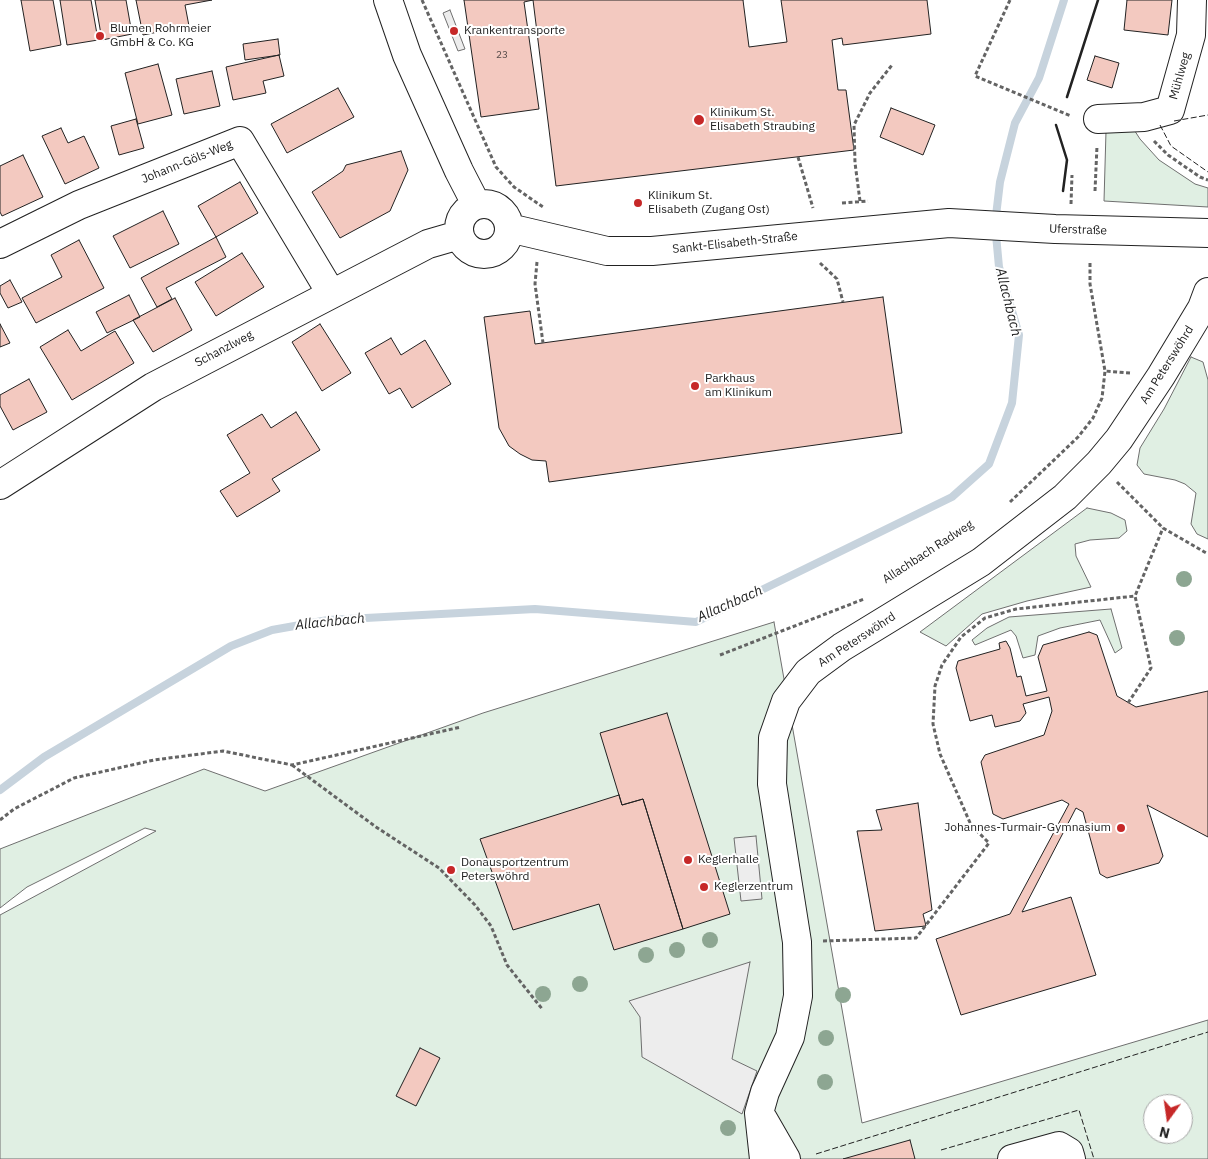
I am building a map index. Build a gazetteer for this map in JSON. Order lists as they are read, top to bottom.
{
  "streets": {
    "street": [
      "Mühlweg",
      "Johann-Göls-Weg",
      "Uferstraße",
      "Sankt-Elisabeth-Straße",
      "Schanzlweg",
      "Am Peterswöhrd"
    ]
  },
  "crossings": [
    ["Johann-Göls-Weg", "Schanzlweg"],
    ["Uferstraße", "Sankt-Elisabeth-Straße"],
    ["Sankt-Elisabeth-Straße", "Schanzlweg"]
  ],
  "water": ["Allachbach"],
  "places": [
    "Krankentransporte",
    "Blumen Rohrmeier GmbH & Co. KG",
    "Klinikum St. Elisabeth Straubing",
    "Klinikum St. Elisabeth (Zugang Ost)",
    "Parkhaus am Klinikum",
    "Johannes-Turmair-Gymnasium",
    "Keglerhalle",
    "Donausportzentrum Peterswöhrd",
    "Keglerzentrum"
  ],
  "house_numbers": ["23"],
  "north": "bottom"
}
